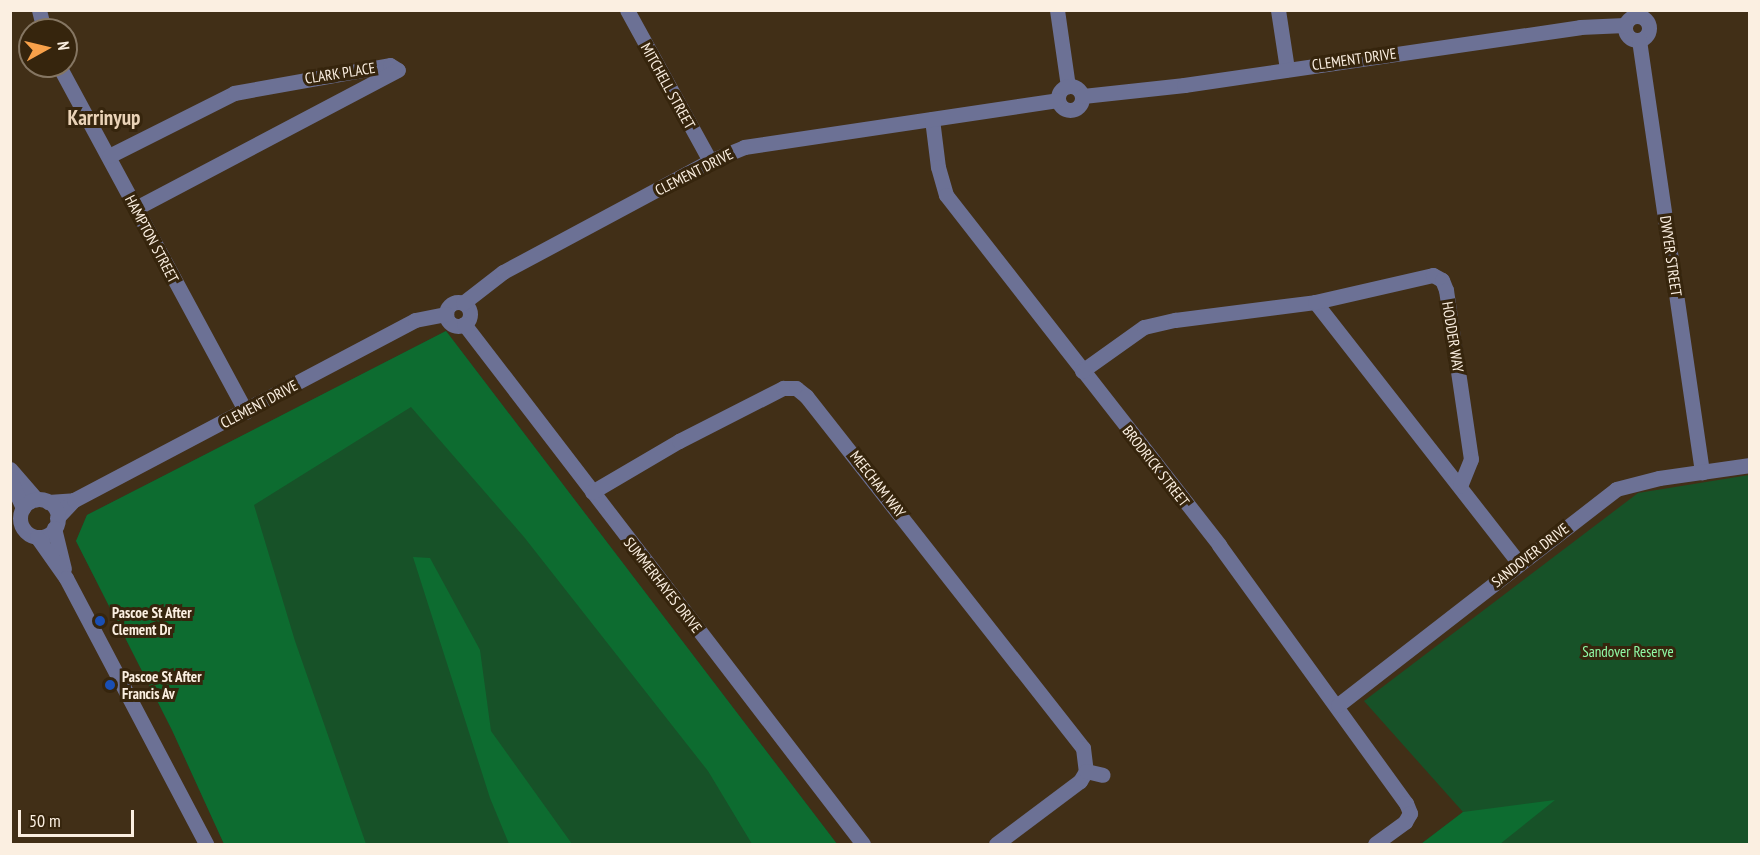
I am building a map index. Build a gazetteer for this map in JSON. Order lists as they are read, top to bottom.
{
  "streets": {
    "street": [
      "CLEMENT DRIVE",
      "CLARK PLACE",
      "MITCHELL STREET",
      "HAMPTON STREET",
      "DWYER STREET",
      "HODDER WAY",
      "BRODRICK STREET",
      "MEECHAM WAY",
      "SANDOVER DRIVE",
      "SUMMERHAYES DRIVE"
    ]
  },
  "crossings": [
    ["CLEMENT DRIVE", "MITCHELL STREET"],
    ["CLEMENT DRIVE", "HAMPTON STREET"],
    ["CLEMENT DRIVE", "DWYER STREET"],
    ["CLEMENT DRIVE", "BRODRICK STREET"],
    ["CLEMENT DRIVE", "SUMMERHAYES DRIVE"],
    ["CLARK PLACE", "HAMPTON STREET"],
    ["DWYER STREET", "SANDOVER DRIVE"],
    ["HODDER WAY", "BRODRICK STREET"],
    ["BRODRICK STREET", "SANDOVER DRIVE"],
    ["MEECHAM WAY", "SUMMERHAYES DRIVE"]
  ],
  "districts": ["Karrinyup"],
  "parks": ["Sandover Reserve"],
  "places": ["Pascoe St After Clement Dr", "Pascoe St After Francis Av"],
  "scale_bar": "50 m",
  "north": "right"
}
